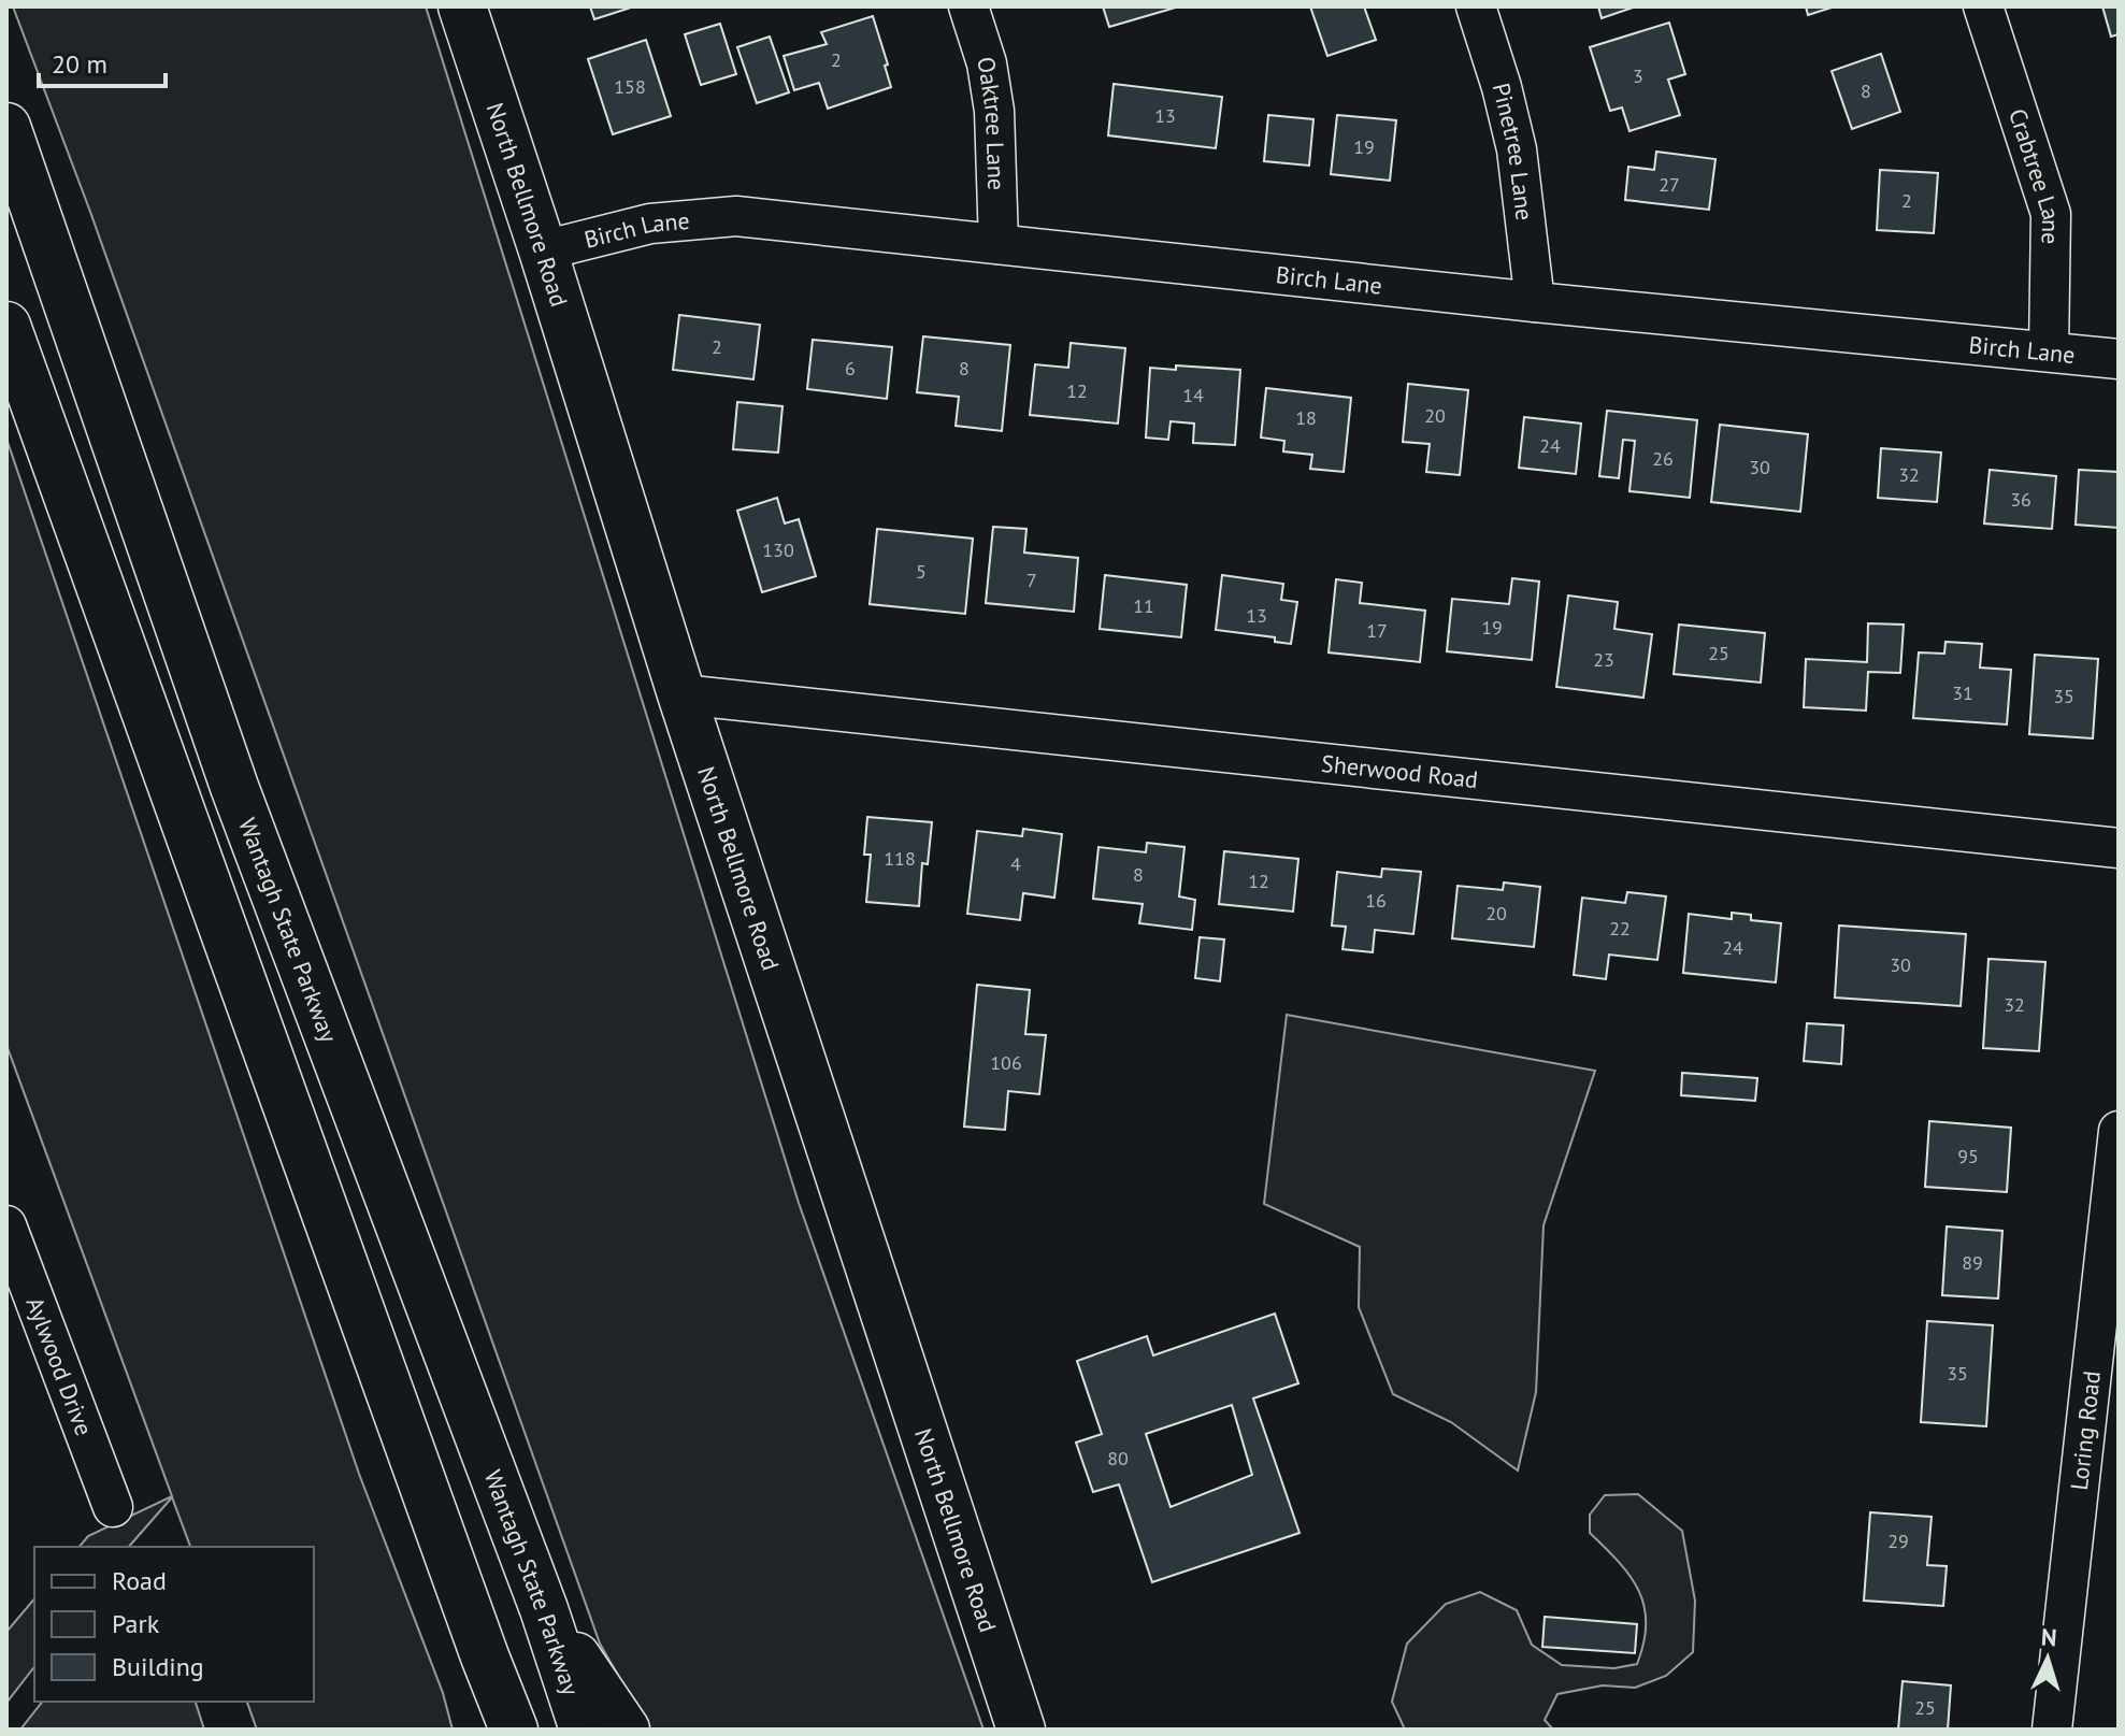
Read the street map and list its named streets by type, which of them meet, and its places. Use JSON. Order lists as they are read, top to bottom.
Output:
{
  "streets": {
    "main road": ["North Bellmore Road", "Wantagh State Parkway"],
    "street": [
      "Oaktree Lane",
      "Pinetree Lane",
      "Crabtree Lane",
      "Birch Lane",
      "Sherwood Road",
      "Aylwood Drive",
      "Loring Road"
    ]
  },
  "crossings": [
    ["Oaktree Lane", "Birch Lane"],
    ["Pinetree Lane", "Birch Lane"],
    ["Crabtree Lane", "Birch Lane"],
    ["North Bellmore Road", "Birch Lane"],
    ["North Bellmore Road", "Sherwood Road"]
  ],
  "house_numbers": [
    "2",
    "3",
    "158",
    "8",
    "13",
    "19",
    "27",
    "2",
    "2",
    "6",
    "8",
    "12",
    "14",
    "20",
    "18",
    "24",
    "26",
    "30",
    "32",
    "36",
    "130",
    "5",
    "7",
    "11",
    "13",
    "19",
    "17",
    "25",
    "23",
    "31",
    "35",
    "118",
    "4",
    "8",
    "12",
    "16",
    "20",
    "22",
    "24",
    "30",
    "32",
    "106",
    "95",
    "89",
    "35",
    "80",
    "29",
    "25"
  ],
  "legend": ["Road", "Park", "Building"],
  "scale_bar": "20 m",
  "north": "top"
}
